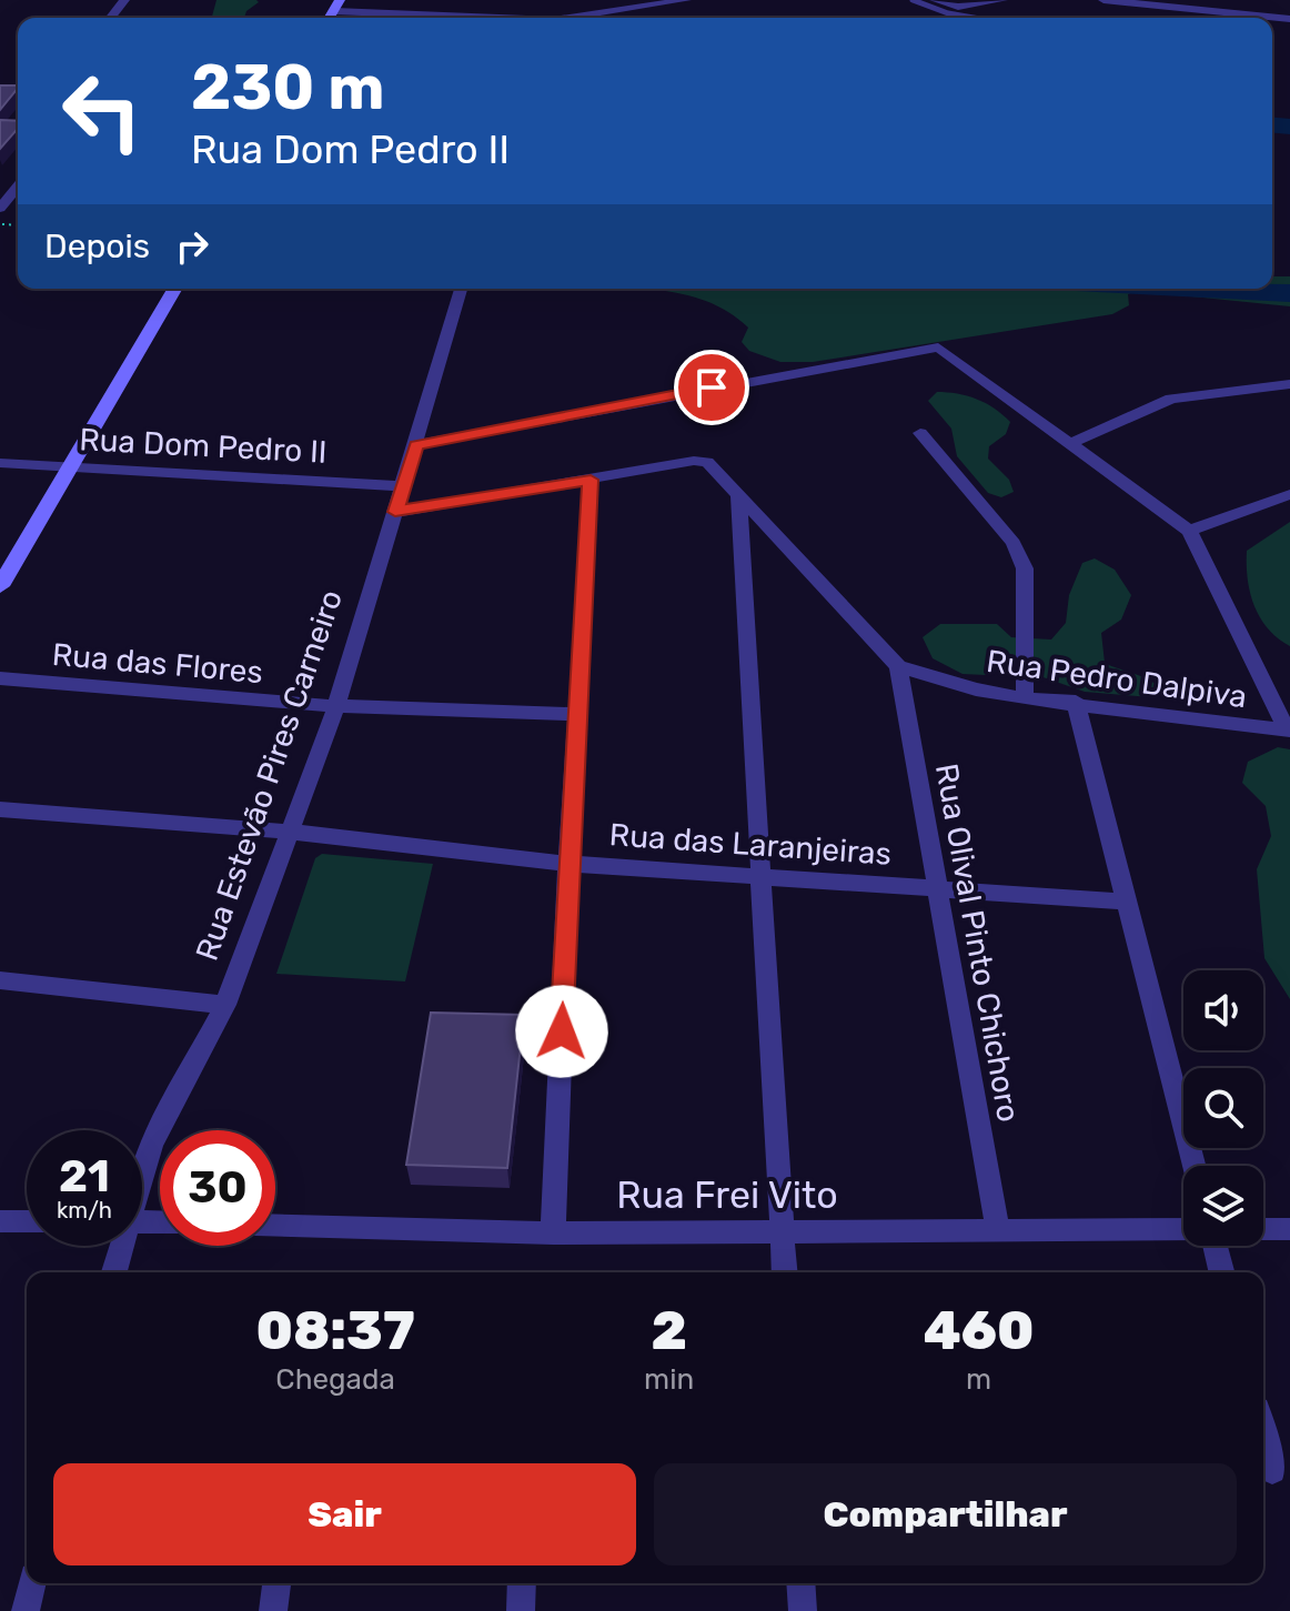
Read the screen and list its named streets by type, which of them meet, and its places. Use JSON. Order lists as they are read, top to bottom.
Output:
{
  "streets": {
    "street": [
      "Rua Dom Pedro II",
      "Rua das Flores",
      "Rua Pedro Dalpiva",
      "Rua Estevão Pires Carneiro",
      "Rua das Laranjeiras",
      "Rua Olival Pinto Chichoro",
      "Rua Frei Vito"
    ]
  },
  "crossings": [
    ["Rua Dom Pedro II", "Rua Estevão Pires Carneiro"],
    ["Rua das Flores", "Rua Estevão Pires Carneiro"],
    ["Rua Pedro Dalpiva", "Rua Olival Pinto Chichoro"],
    ["Rua Estevão Pires Carneiro", "Rua das Laranjeiras"],
    ["Rua das Laranjeiras", "Rua Olival Pinto Chichoro"],
    ["Rua Olival Pinto Chichoro", "Rua Frei Vito"]
  ],
  "page": {
    "turn": ["230 m", "Rua Dom Pedro II"],
    "then": "Depois",
    "speed": "21 km/h",
    "limit": "30",
    "eta": [
      "08:37",
      "Chegada",
      "2",
      "min",
      "460",
      "m"
    ],
    "buttons": ["Sair", "Compartilhar"]
  }
}
